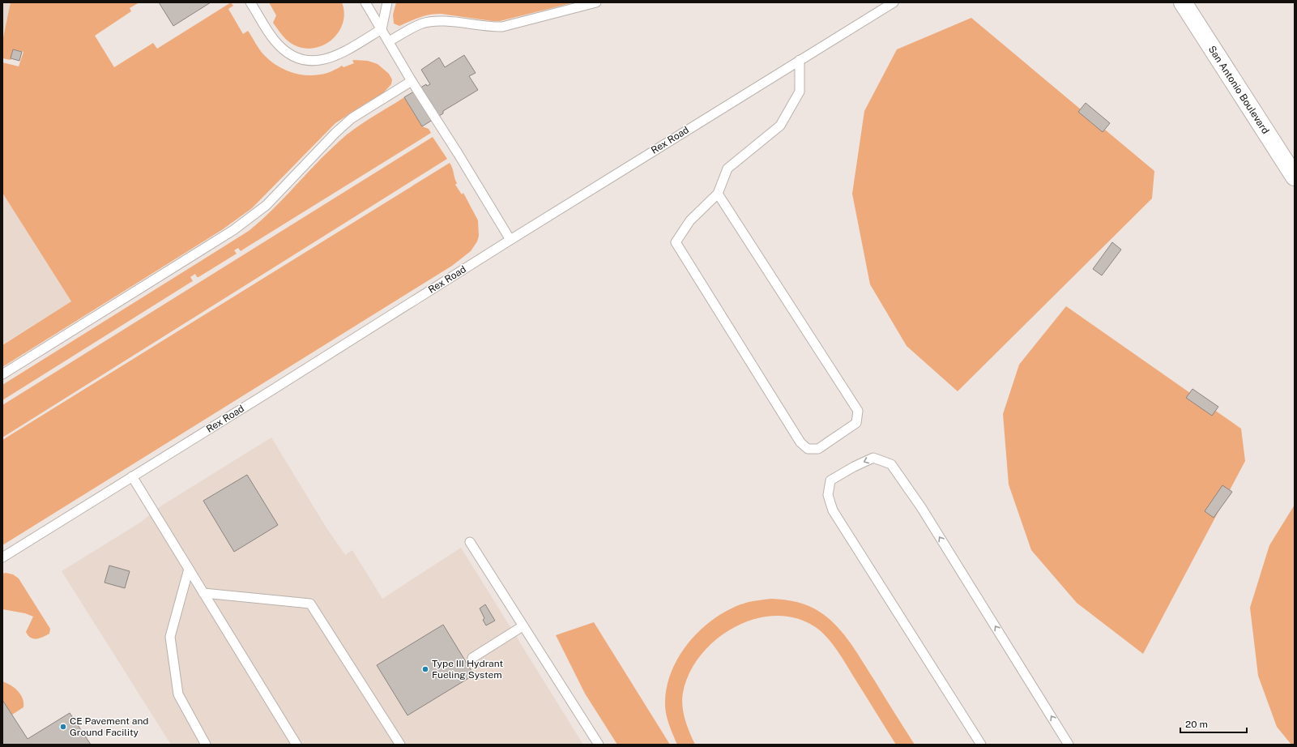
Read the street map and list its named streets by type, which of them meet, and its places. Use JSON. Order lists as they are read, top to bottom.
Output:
{
  "streets": {
    "street": ["San Antonio Boulevard"],
    "lane": ["Rex Road"]
  },
  "places": ["Type III Hydrant Fueling System", "CE Pavement and Ground Facility"],
  "scale_bar": "20 m"
}
